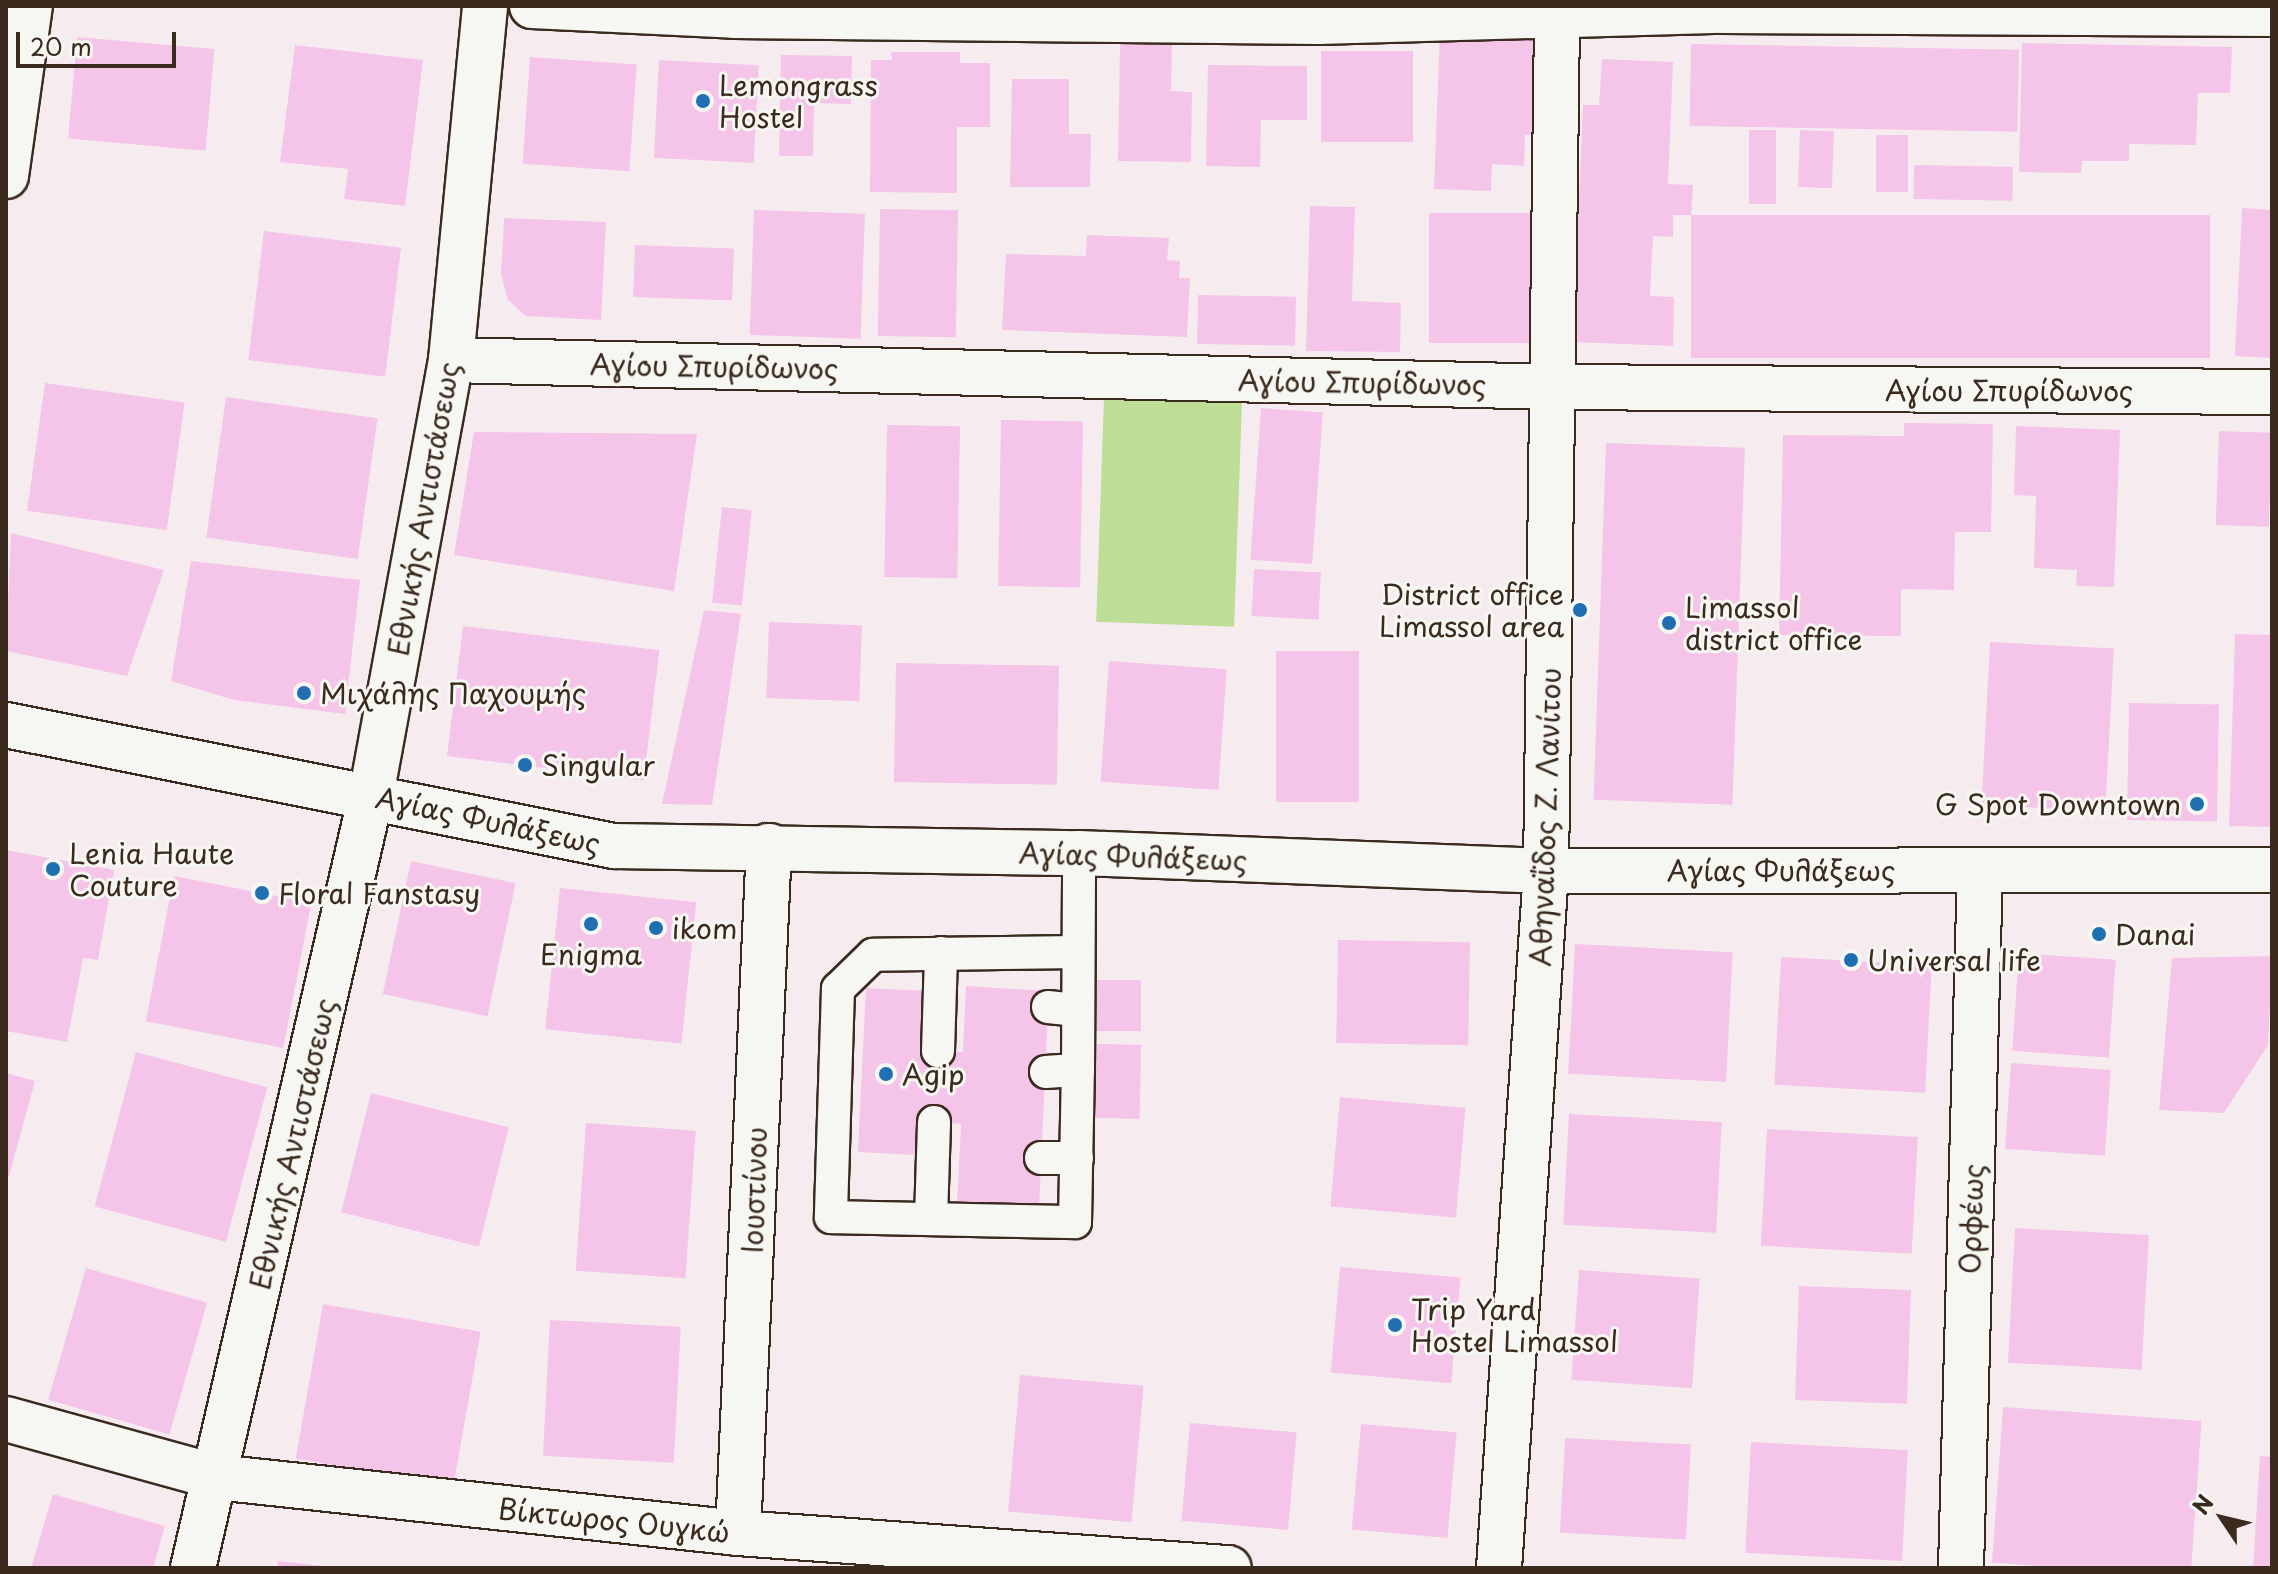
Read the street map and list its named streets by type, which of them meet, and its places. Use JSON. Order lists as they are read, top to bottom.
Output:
{
  "streets": {
    "street": [
      "Αγίου Σπυρίδωνος",
      "Εθνικής Αντιστάσεως",
      "Αθηναΐδος Ζ. Λανίτου",
      "Αγίας Φυλάξεως",
      "Ιουστίνου",
      "Ορφέως",
      "Βίκτωρος Ουγκώ"
    ]
  },
  "crossings": [
    ["Αγίου Σπυρίδωνος", "Εθνικής Αντιστάσεως"],
    ["Αγίου Σπυρίδωνος", "Αθηναΐδος Ζ. Λανίτου"],
    ["Εθνικής Αντιστάσεως", "Αγίας Φυλάξεως"],
    ["Εθνικής Αντιστάσεως", "Βίκτωρος Ουγκώ"],
    ["Αθηναΐδος Ζ. Λανίτου", "Αγίας Φυλάξεως"],
    ["Αγίας Φυλάξεως", "Ιουστίνου"],
    ["Αγίας Φυλάξεως", "Ορφέως"],
    ["Ιουστίνου", "Βίκτωρος Ουγκώ"]
  ],
  "places": [
    "Lemongrass Hostel",
    "District office Limassol area",
    "Limassol district office",
    "Μιχάλης Παχουμής",
    "Singular",
    "G Spot Downtown",
    "Lenia Haute Couture",
    "Floral Fanstasy",
    "Enigma",
    "ikom",
    "Danai",
    "Universal life",
    "Agip",
    "Trip Yard Hostel Limassol"
  ],
  "scale_bar": "20 m",
  "north": "top left"
}
